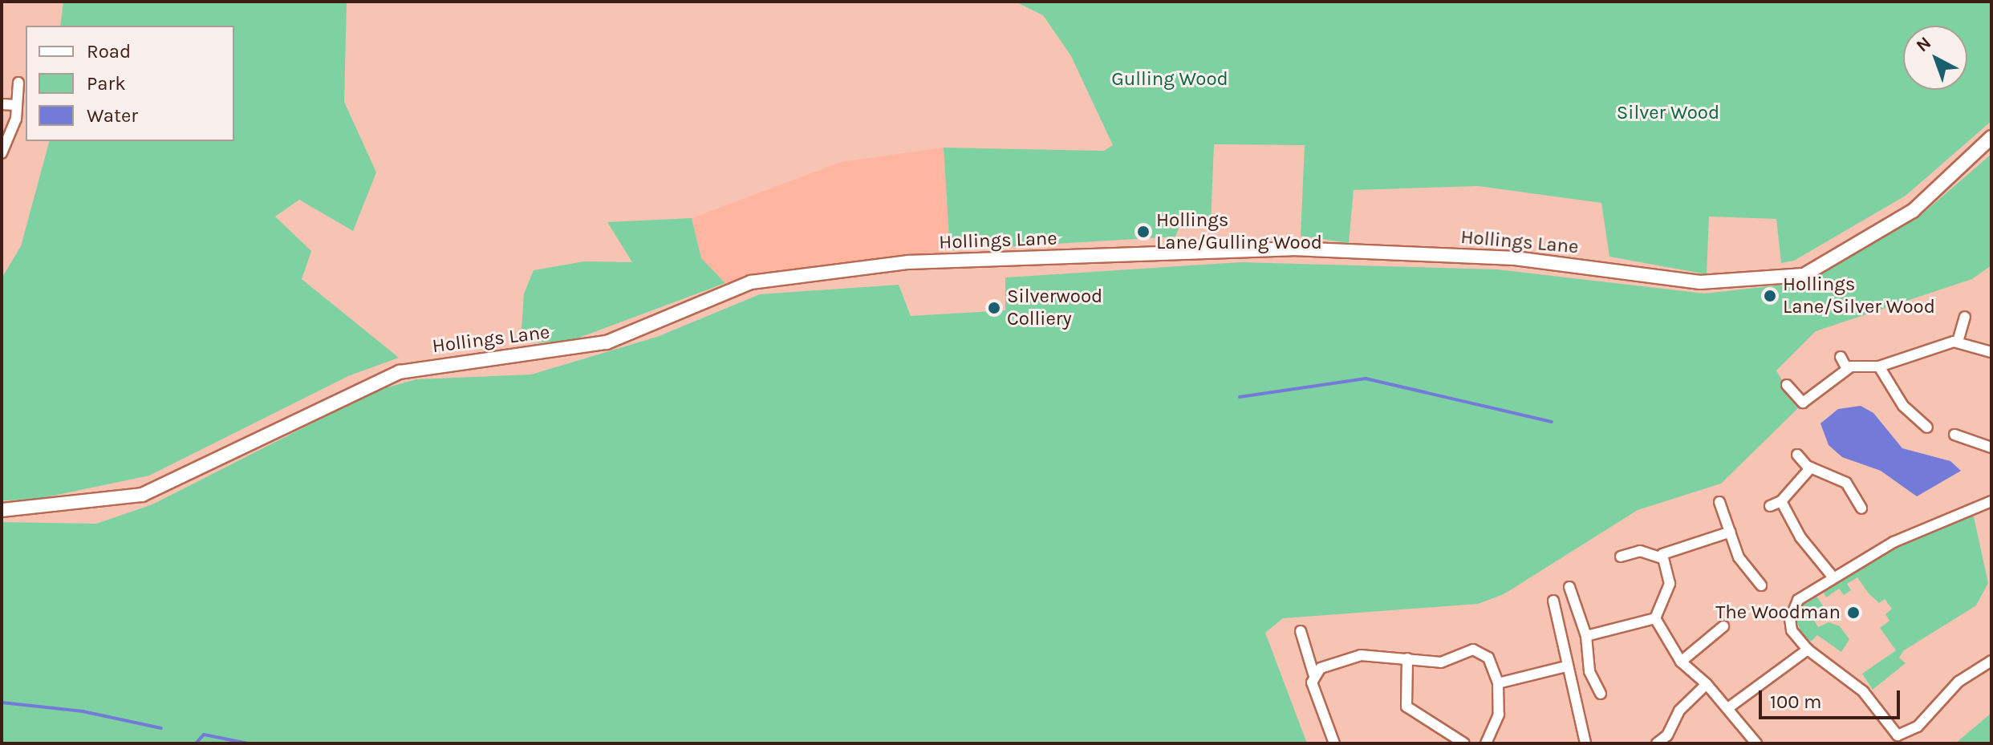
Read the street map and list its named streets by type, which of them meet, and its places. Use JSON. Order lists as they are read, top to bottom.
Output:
{
  "streets": {
    "street": ["Hollings Lane"]
  },
  "parks": ["Gulling Wood", "Silver Wood"],
  "places": [
    "Hollings Lane/Gulling Wood",
    "Hollings Lane/Silver Wood",
    "Silverwood Colliery",
    "The Woodman"
  ],
  "legend": ["Road", "Park", "Water"],
  "scale_bar": "100 m",
  "north": "top left"
}
